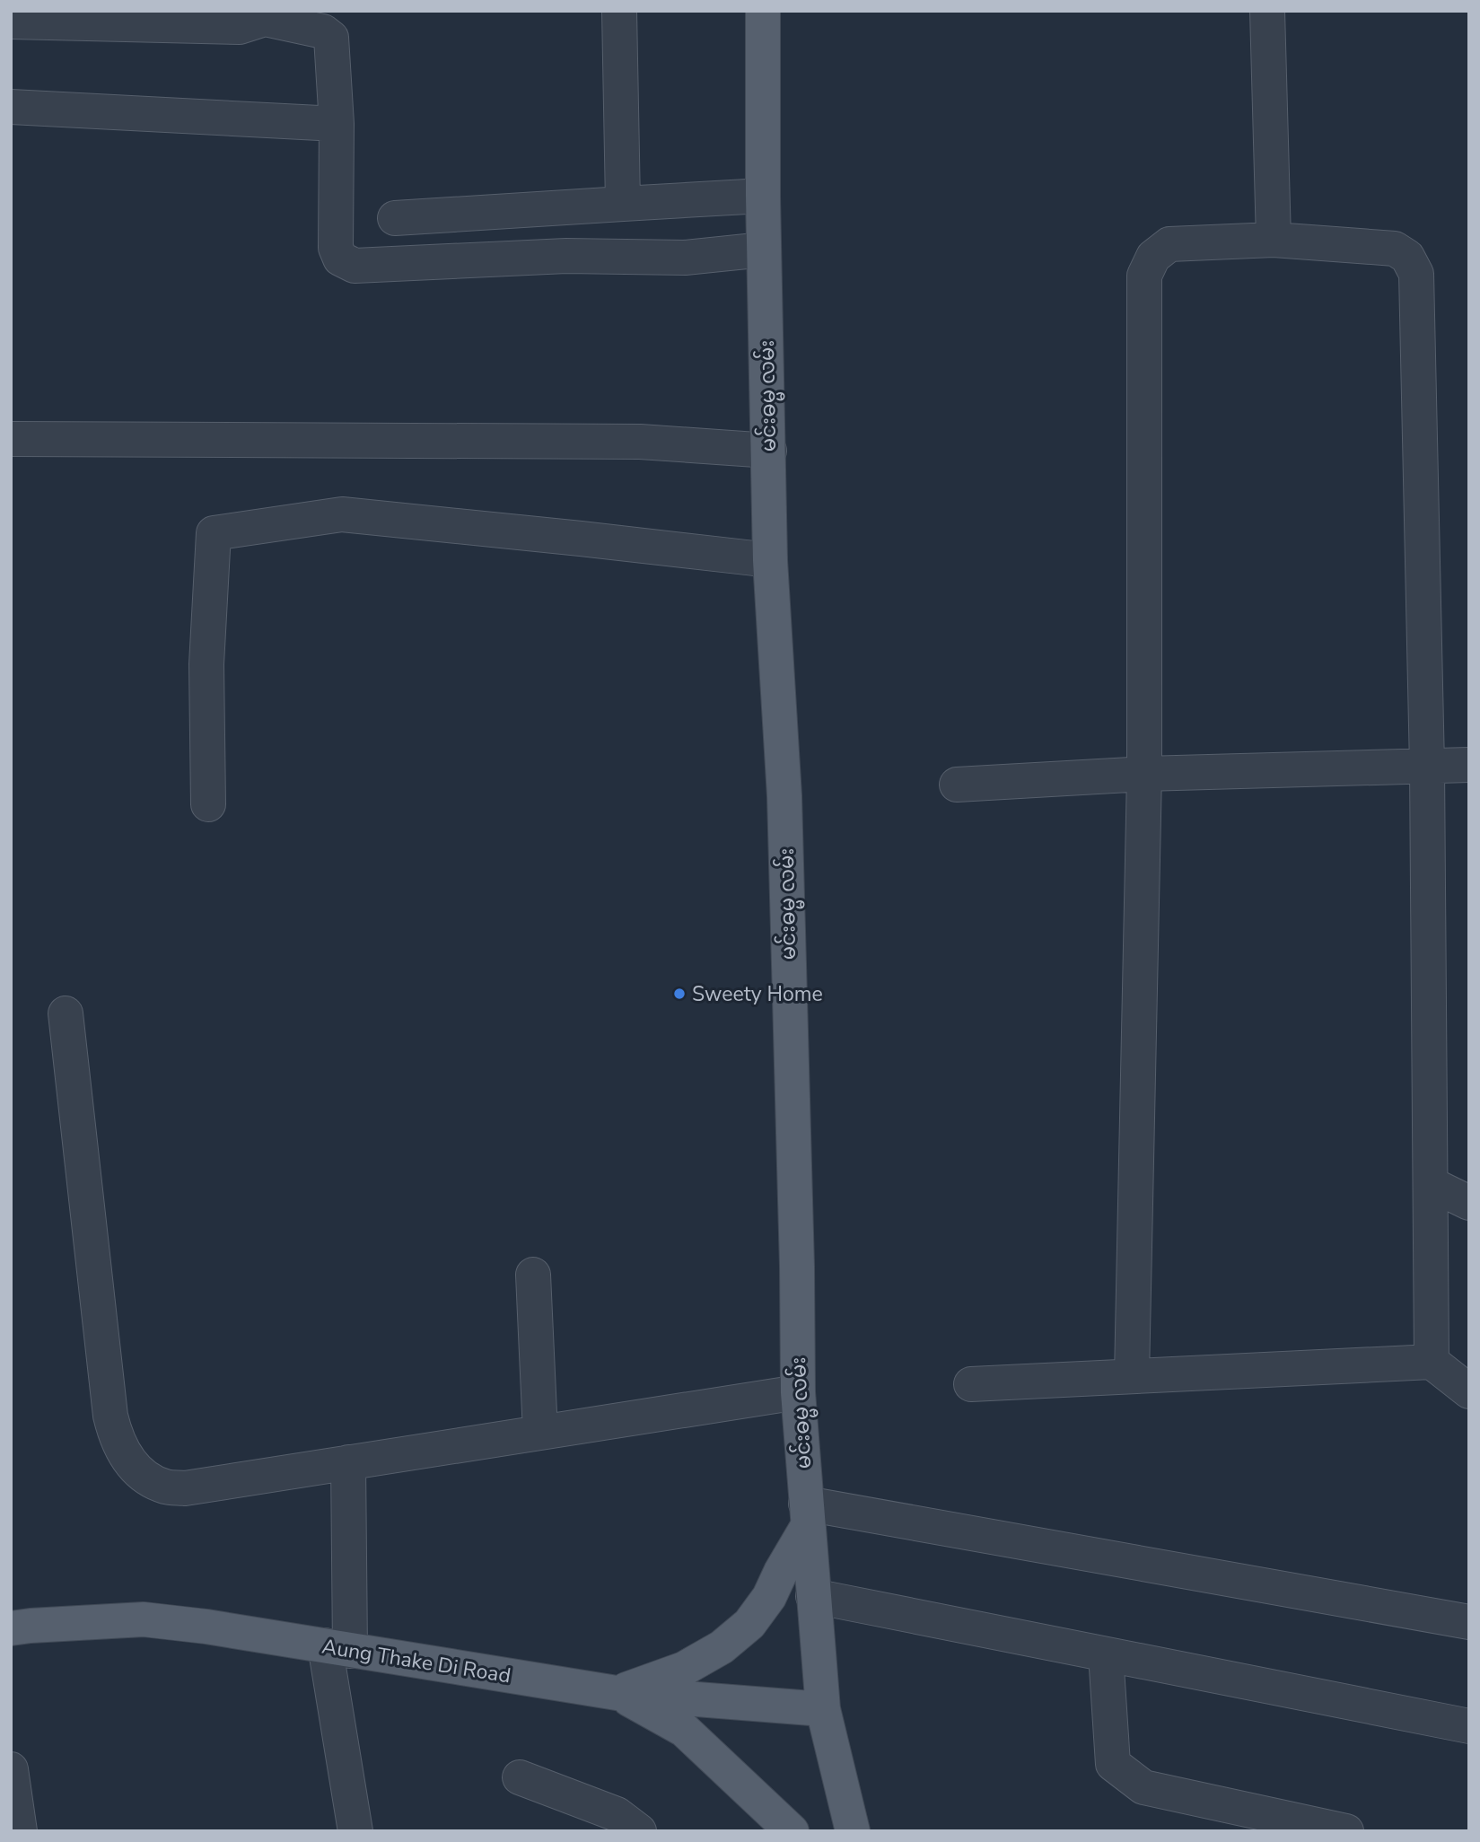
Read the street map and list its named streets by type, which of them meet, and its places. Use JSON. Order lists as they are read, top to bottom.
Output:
{
  "streets": {
    "main road": ["မင်းဓမ္မ လမ်း", "Aung Thake Di Road"]
  },
  "crossings": [
    ["မင်းဓမ္မ လမ်း", "Aung Thake Di Road"]
  ],
  "places": ["Sweety Home"]
}
